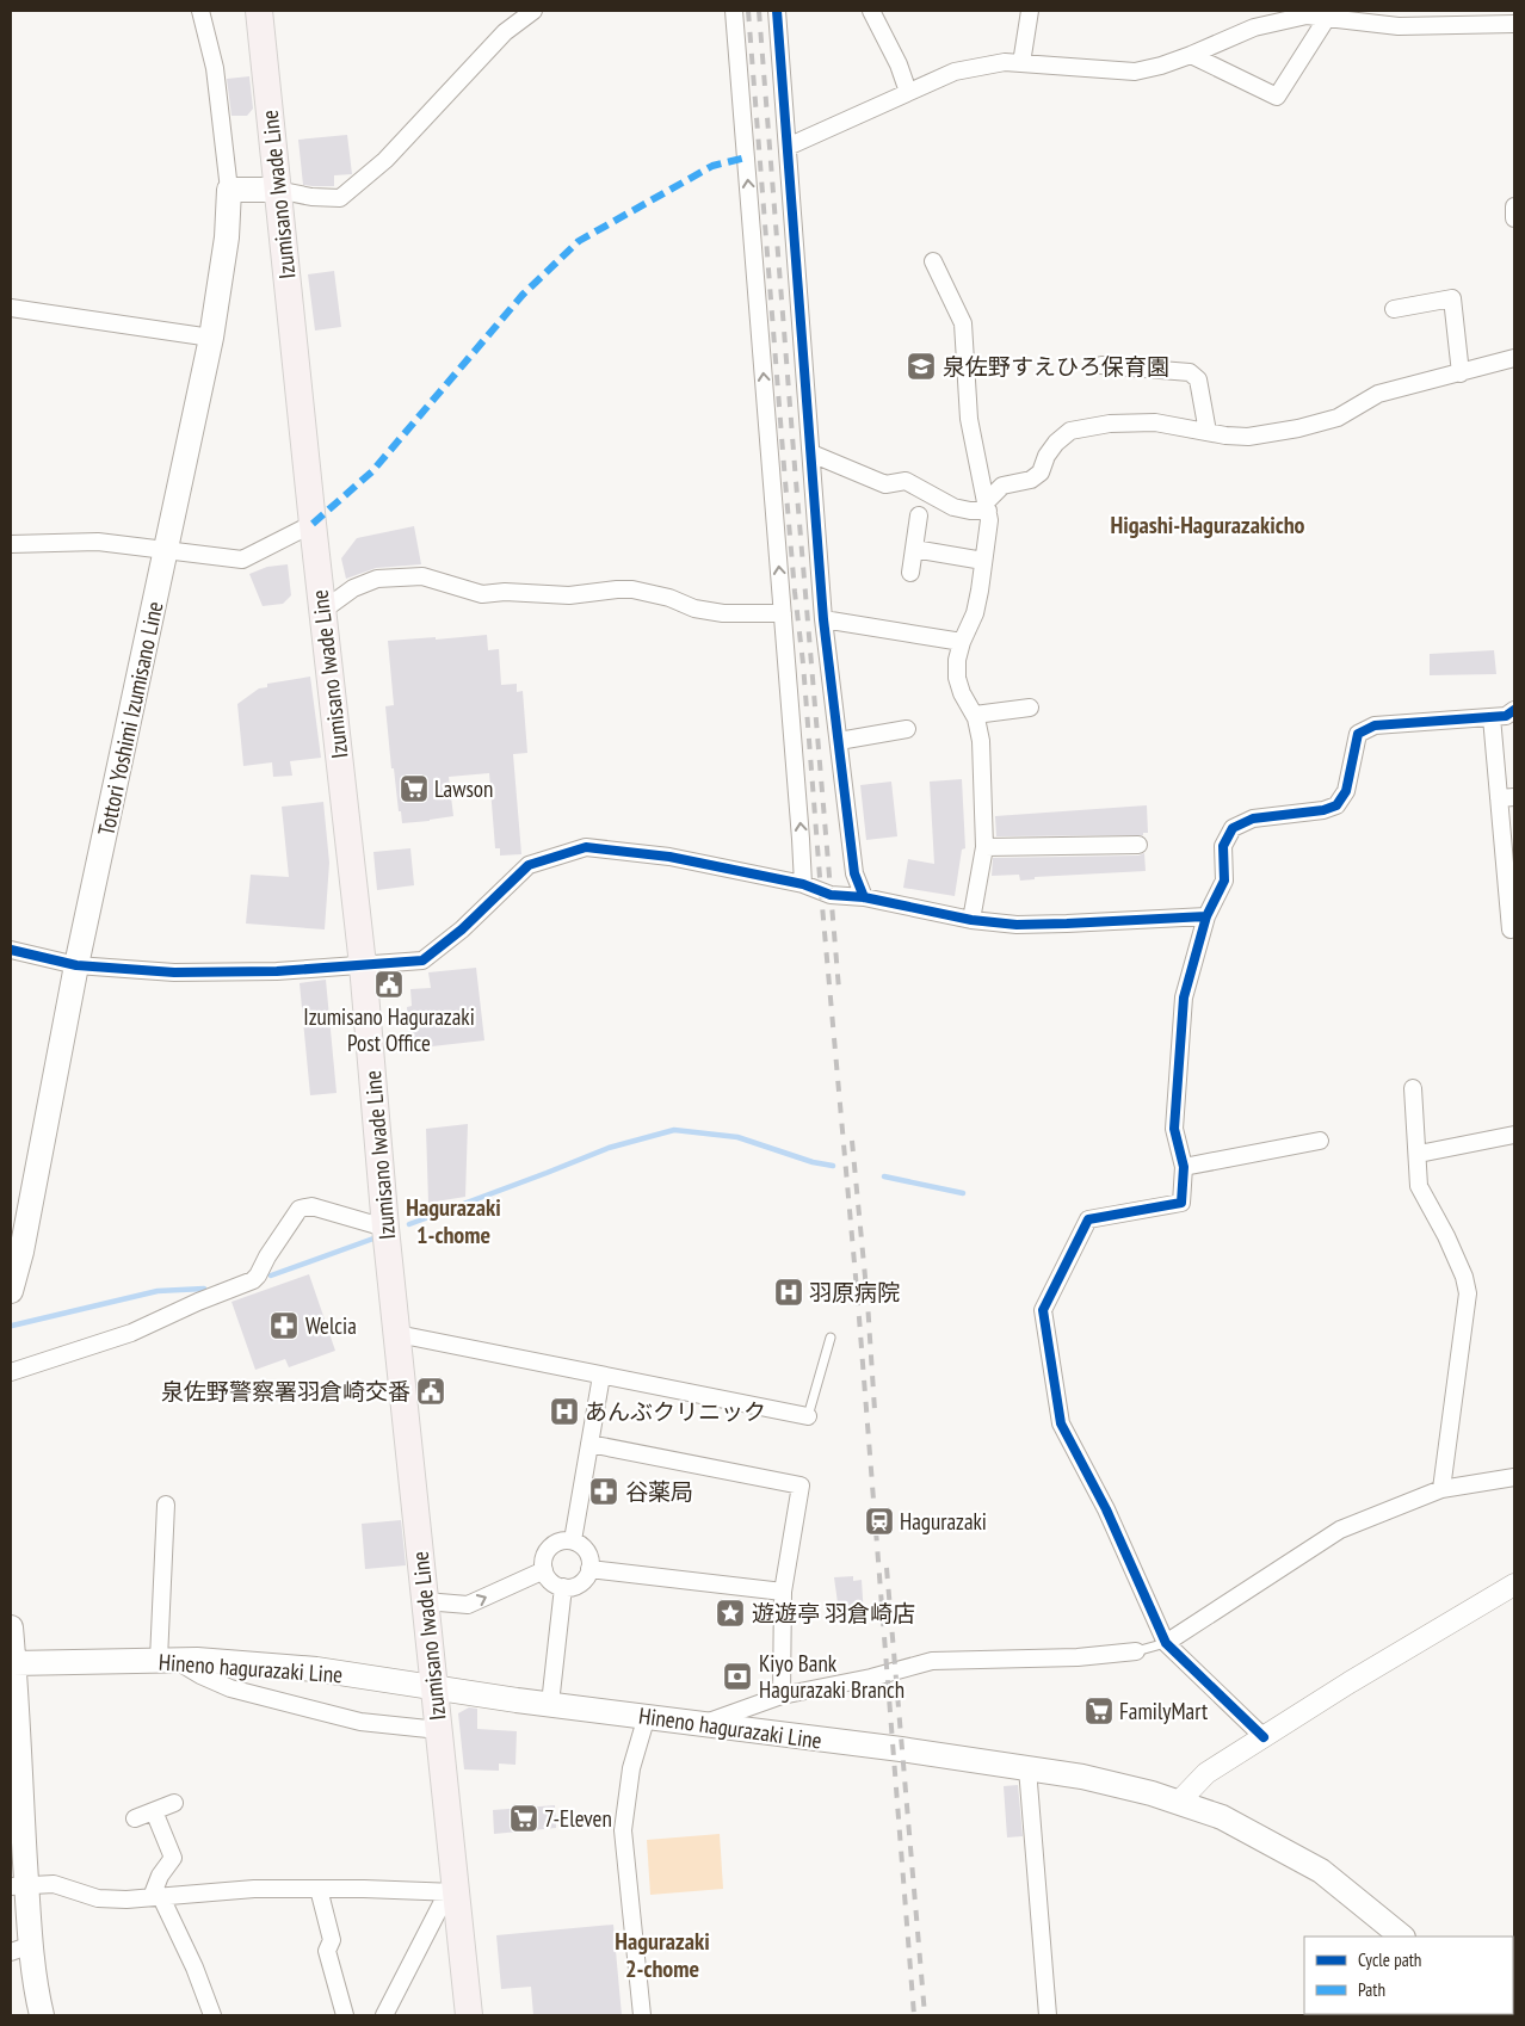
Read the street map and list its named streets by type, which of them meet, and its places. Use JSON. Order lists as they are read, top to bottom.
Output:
{
  "streets": {
    "main road": ["Izumisano Iwade Line", "Tottori Yoshimi Izumisano Line", "Hineno hagurazaki Line"]
  },
  "crossings": [
    ["Izumisano Iwade Line", "Hineno hagurazaki Line"]
  ],
  "districts": ["Higashi-Hagurazakicho", "Hagurazaki 1-chome", "Hagurazaki 2-chome"],
  "places": {
    "school or university": ["泉佐野すえひろ保育園"],
    "supermarket": ["Lawson", "FamilyMart", "7-Eleven"],
    "public building": ["Izumisano Hagurazaki Post Office", "泉佐野警察署羽倉崎交番"],
    "hospital": ["羽原病院", "あんぶクリニック"],
    "pharmacy": ["Welcia", "谷薬局"],
    "station": ["Hagurazaki"],
    "place": ["遊遊亭 羽倉崎店"],
    "bank": ["Kiyo Bank Hagurazaki Branch"]
  },
  "legend": ["Cycle path", "Path"]
}
